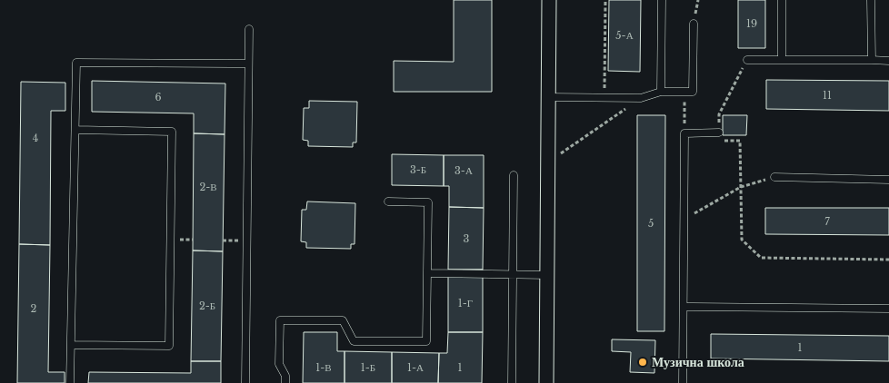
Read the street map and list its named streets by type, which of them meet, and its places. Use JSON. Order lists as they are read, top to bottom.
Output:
{
  "places": ["Музична школа"],
  "house_numbers": [
    "19",
    "5-А",
    "11",
    "6",
    "4",
    "3-Б",
    "3-А",
    "2-В",
    "7",
    "5",
    "3",
    "1-Г",
    "2-Б",
    "2",
    "1",
    "1-В",
    "1-Б",
    "1-А",
    "1"
  ]
}
